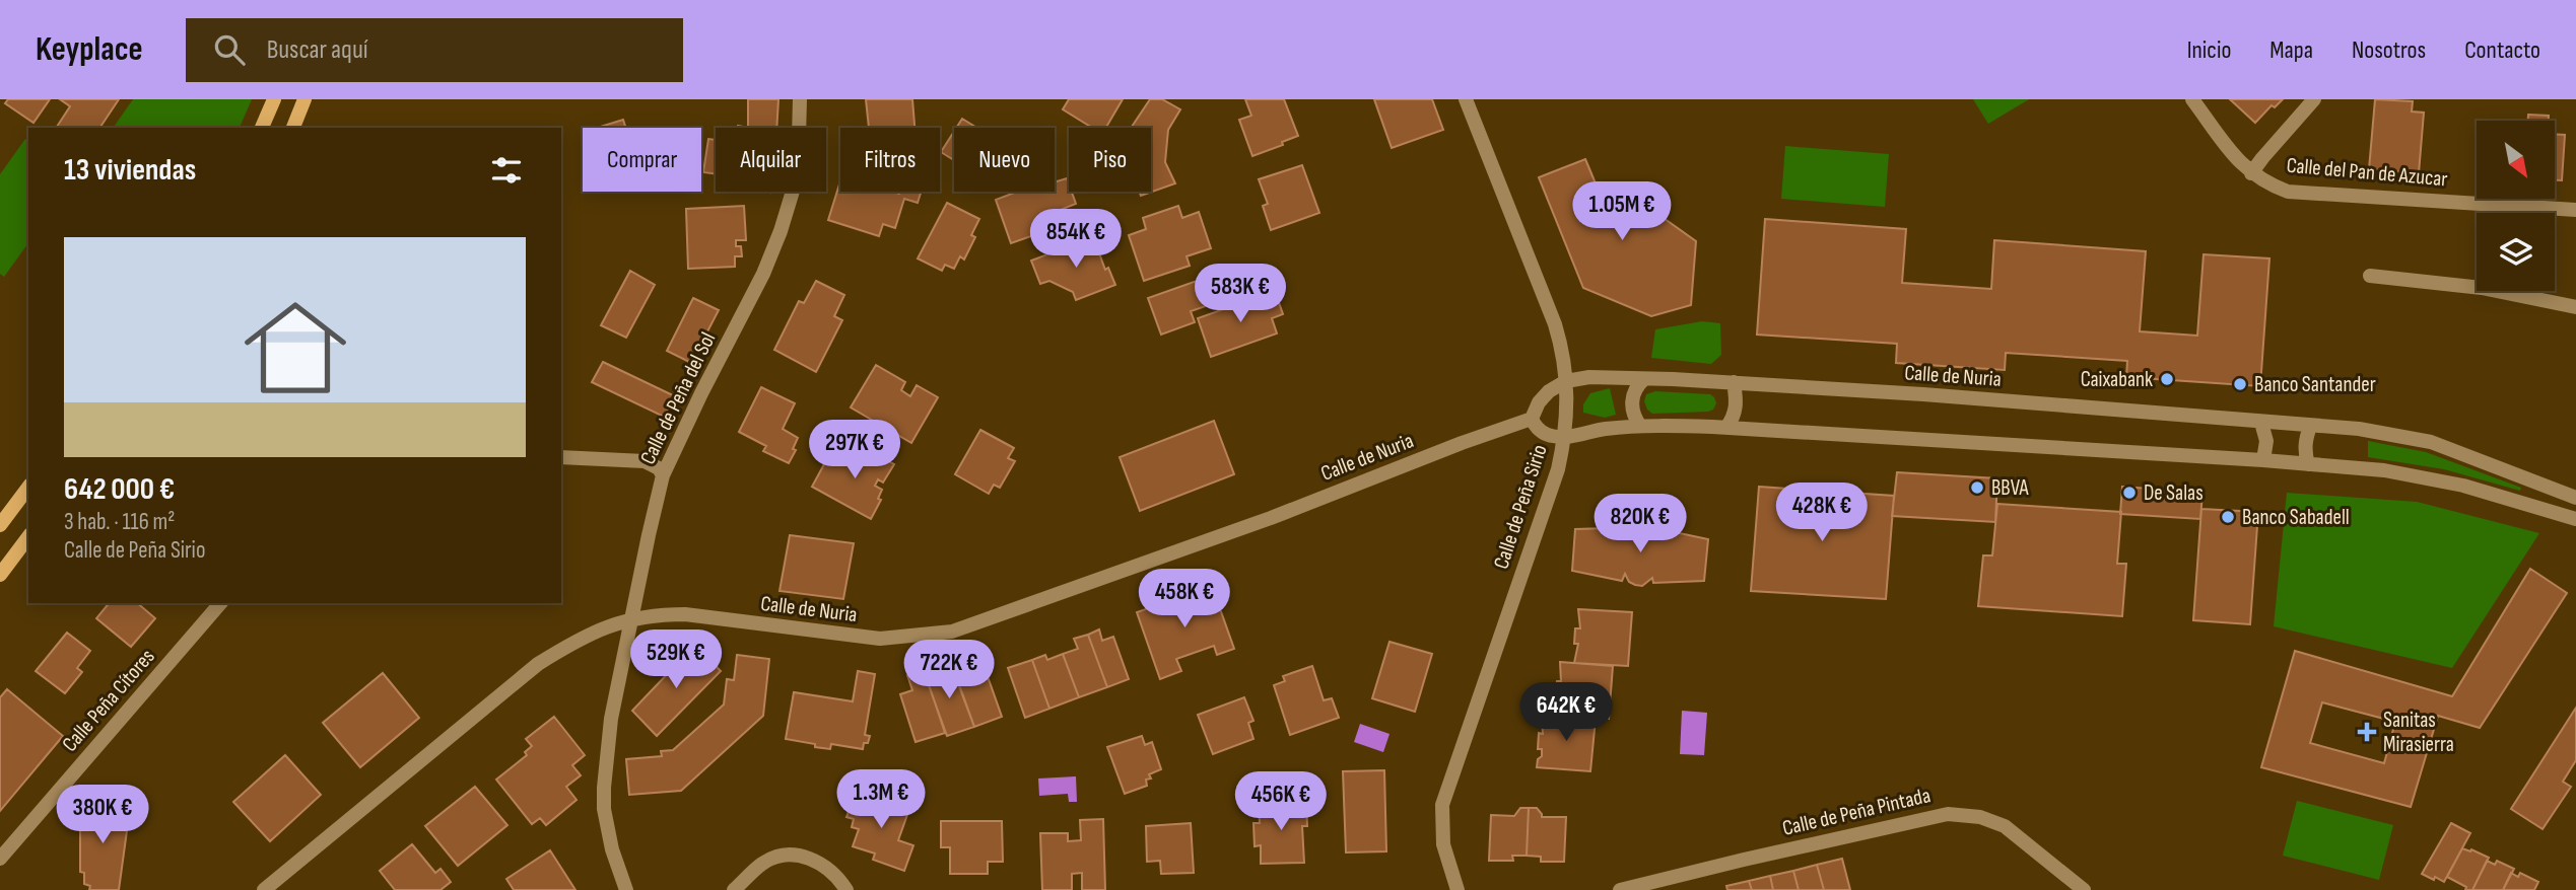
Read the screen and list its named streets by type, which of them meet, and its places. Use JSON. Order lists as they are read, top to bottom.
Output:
{
  "streets": {
    "street": [
      "Calle del Pan de Azucar",
      "Calle de Nuria",
      "Calle de Peña del Sol",
      "Calle de Peña Sirio",
      "Calle Peña Cítores",
      "Calle de Peña Pintada"
    ]
  },
  "crossings": [
    ["Calle de Nuria", "Calle de Peña del Sol"],
    ["Calle de Nuria", "Calle de Peña Sirio"]
  ],
  "places": {
    "other": [
      "Caixabank",
      "Banco Santander",
      "BBVA",
      "De Salas",
      "Banco Sabadell"
    ],
    "health": ["Sanitas Mirasierra"]
  },
  "north": "bottom right",
  "page": {
    "header": "Keyplace",
    "search": "Buscar aquí",
    "nav": [
      "Inicio",
      "Mapa",
      "Nosotros",
      "Contacto"
    ],
    "chip": [
      "Comprar",
      "Alquilar",
      "Filtros",
      "Nuevo",
      "Piso"
    ],
    "heading": "13 viviendas",
    "price": [
      "1.05M €",
      "854K €",
      "583K €",
      "297K €",
      "428K €",
      "820K €",
      "458K €",
      "529K €",
      "722K €",
      "642K €",
      "1.3M €",
      "456K €",
      "380K €"
    ],
    "list": [
      {
        "name": "642 000 €",
        "note": "3 hab. · 116 m² · Calle de Peña Sirio"
      }
    ]
  }
}
